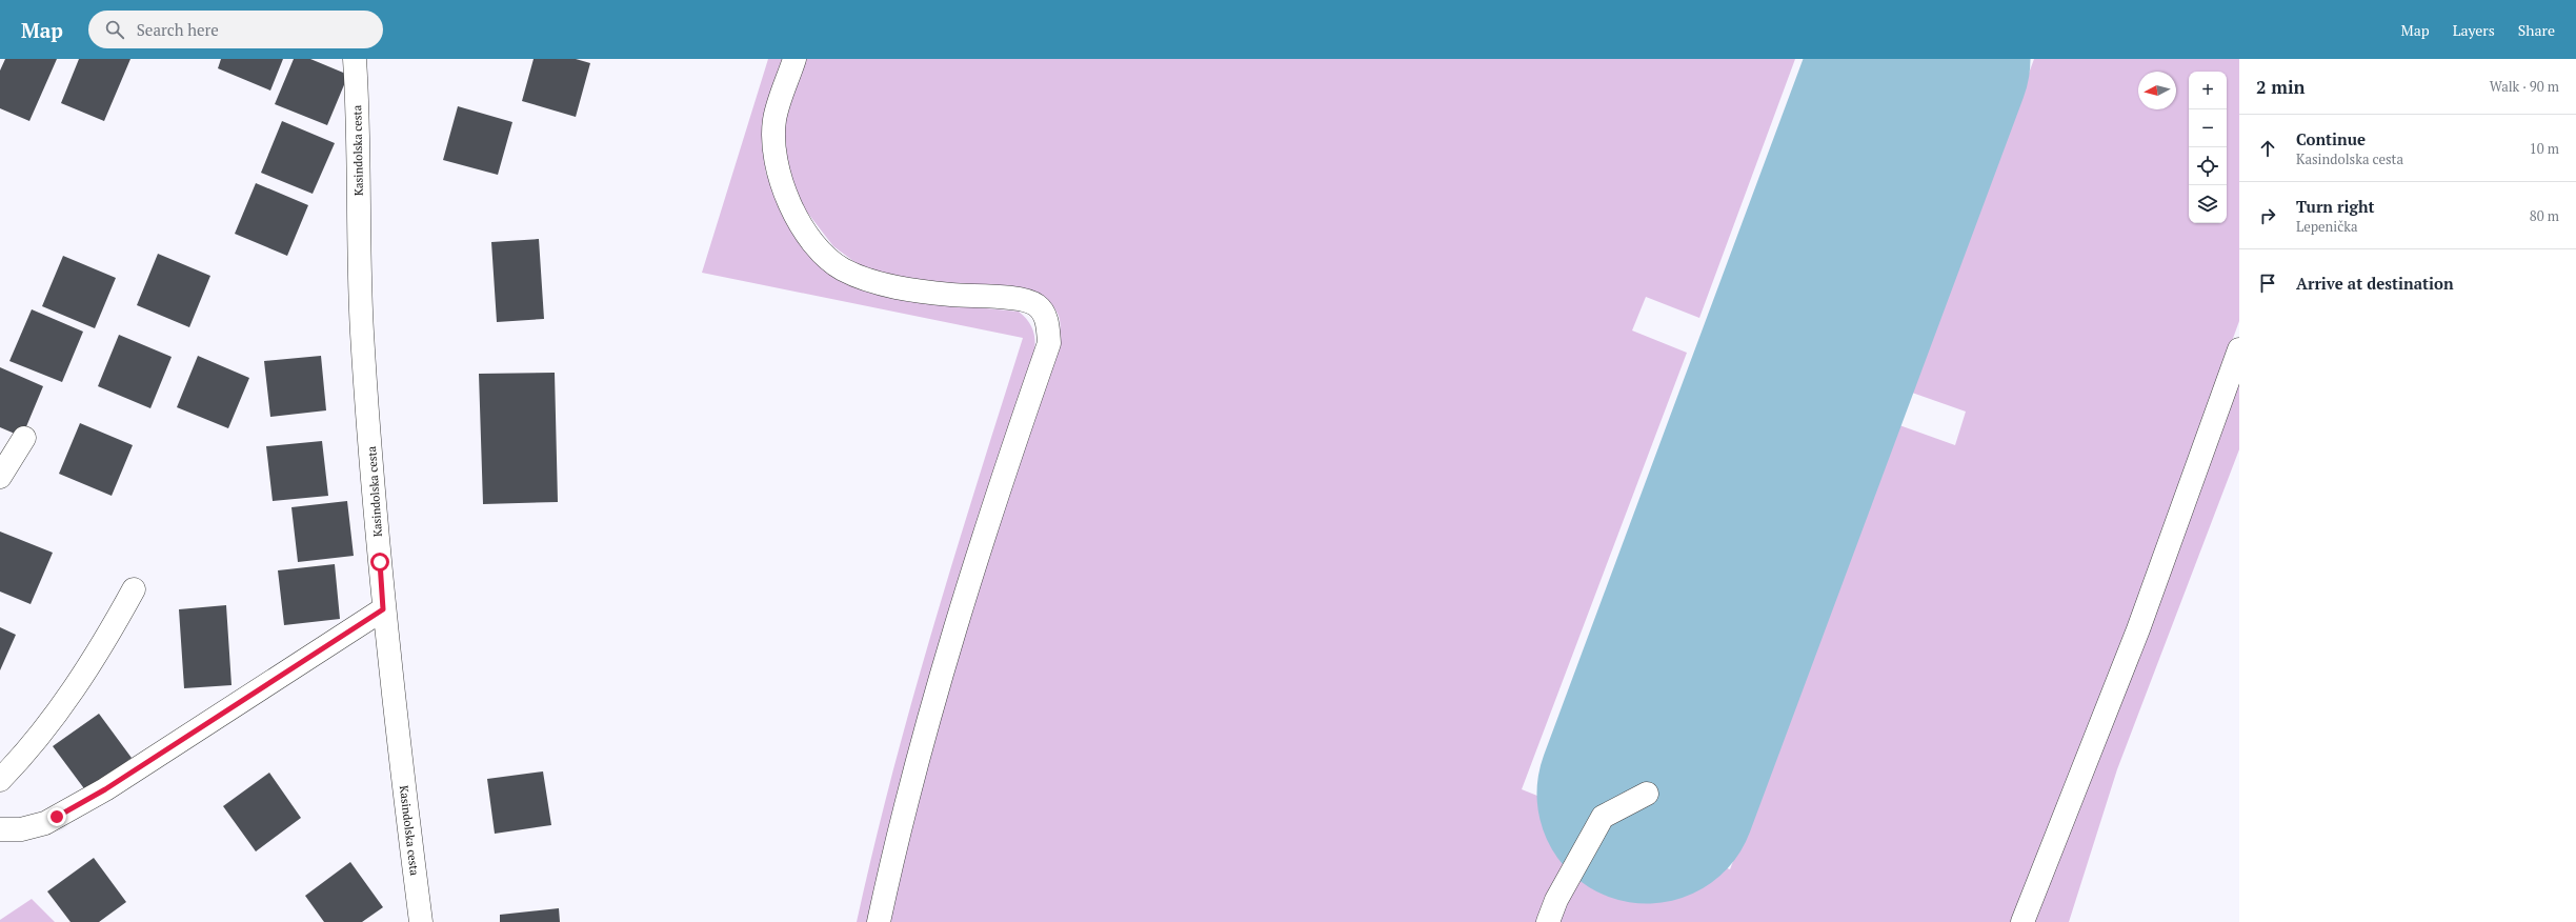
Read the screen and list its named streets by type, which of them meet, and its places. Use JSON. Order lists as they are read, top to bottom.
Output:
{
  "streets": {
    "street": ["Kasindolska cesta"]
  },
  "north": "left",
  "page": {
    "header": "Map",
    "search": "Search here",
    "nav": ["Map", "Layers", "Share"],
    "heading": ["2 min", "Walk · 90 m"],
    "map_buttons": ["+", "−"],
    "list": [
      ["Continue", "Kasindolska cesta", "10 m"],
      ["Turn right", "Lepenička", "80 m"],
      "Arrive at destination"
    ]
  }
}
